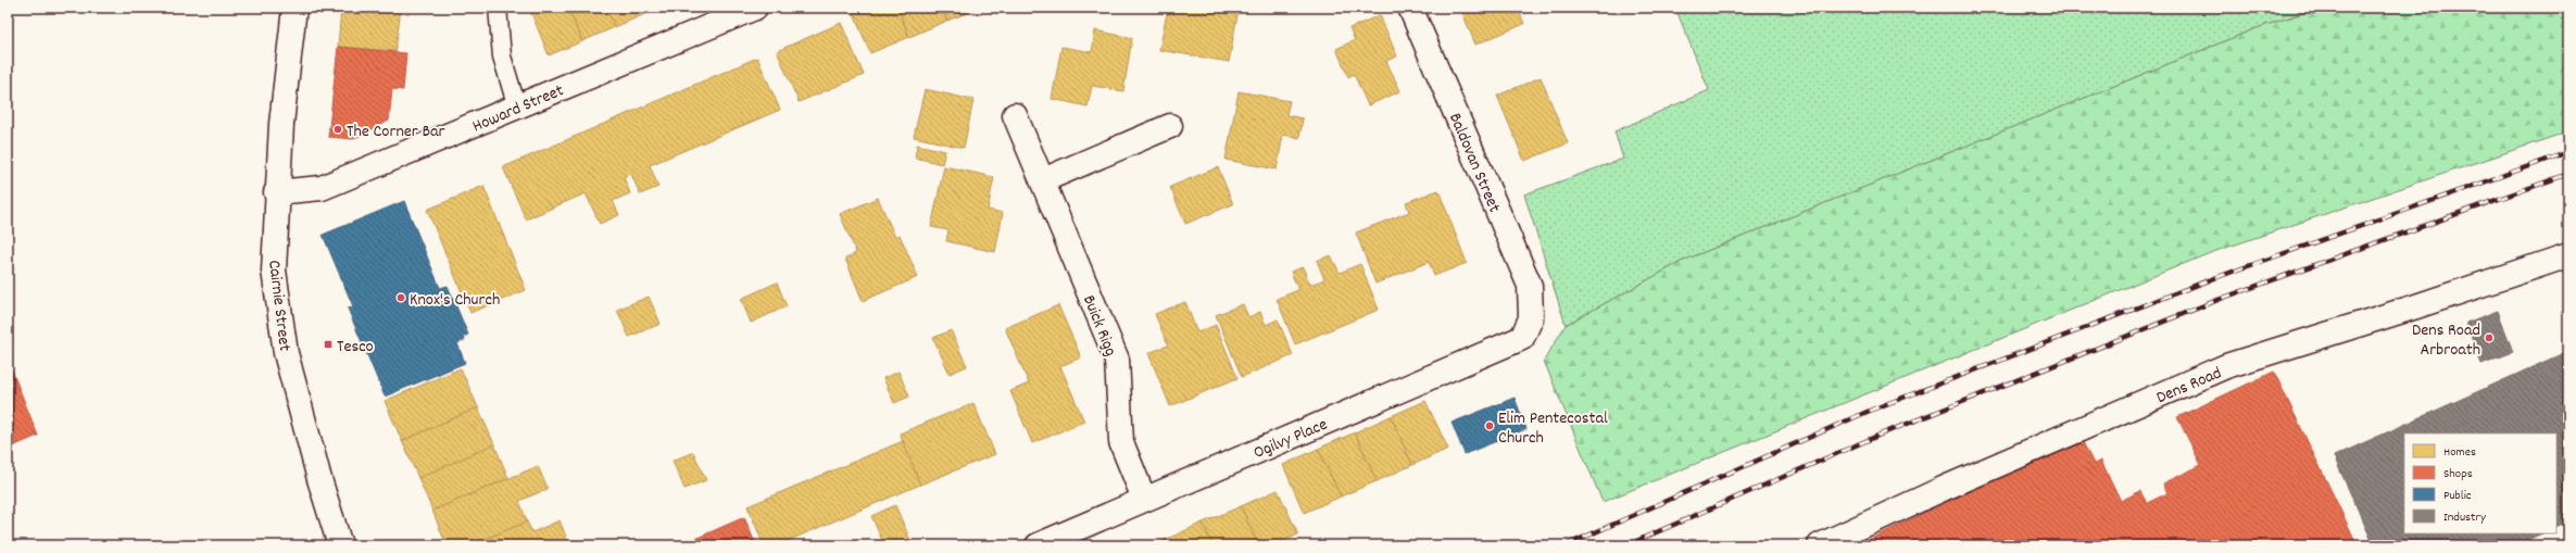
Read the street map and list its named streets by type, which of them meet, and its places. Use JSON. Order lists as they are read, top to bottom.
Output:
{
  "streets": {
    "street": [
      "Howard Street",
      "Baldovan Street",
      "Cairnie Street",
      "Buick Rigg",
      "Dens Road",
      "Ogilvy Place"
    ]
  },
  "crossings": [
    ["Howard Street", "Cairnie Street"],
    ["Baldovan Street", "Ogilvy Place"],
    ["Buick Rigg", "Ogilvy Place"]
  ],
  "places": {
    "other": [
      "The Corner Bar",
      "Knox's Church",
      "Dens Road Arbroath",
      "Elim Pentecostal Church"
    ],
    "transit": ["Tesco"]
  },
  "legend": [
    "Homes",
    "Shops",
    "Public",
    "Industry"
  ]
}
